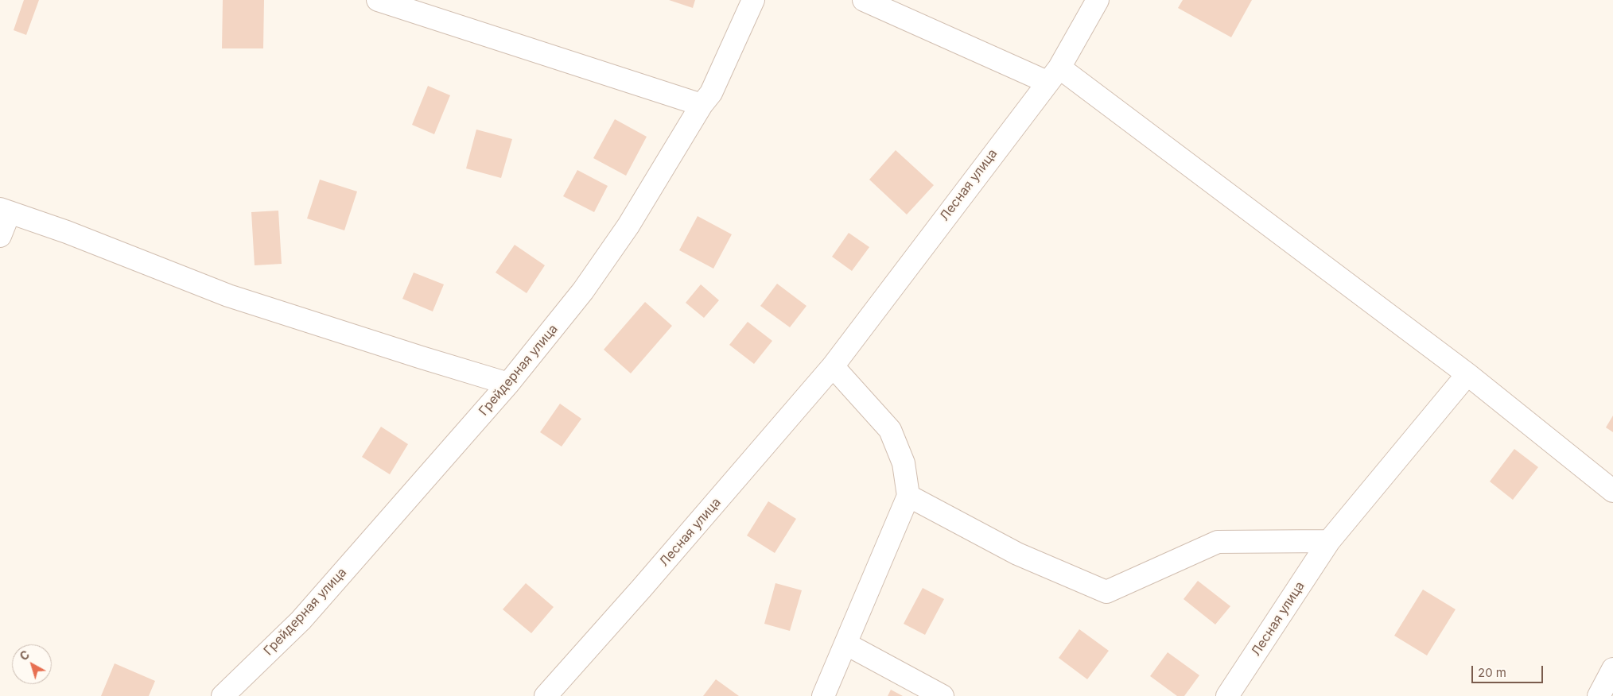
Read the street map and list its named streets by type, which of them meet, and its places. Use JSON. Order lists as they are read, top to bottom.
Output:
{
  "streets": {
    "street": ["Лесная улица", "Грейдерная улица"]
  },
  "scale_bar": "20 m",
  "north": "top left"
}
